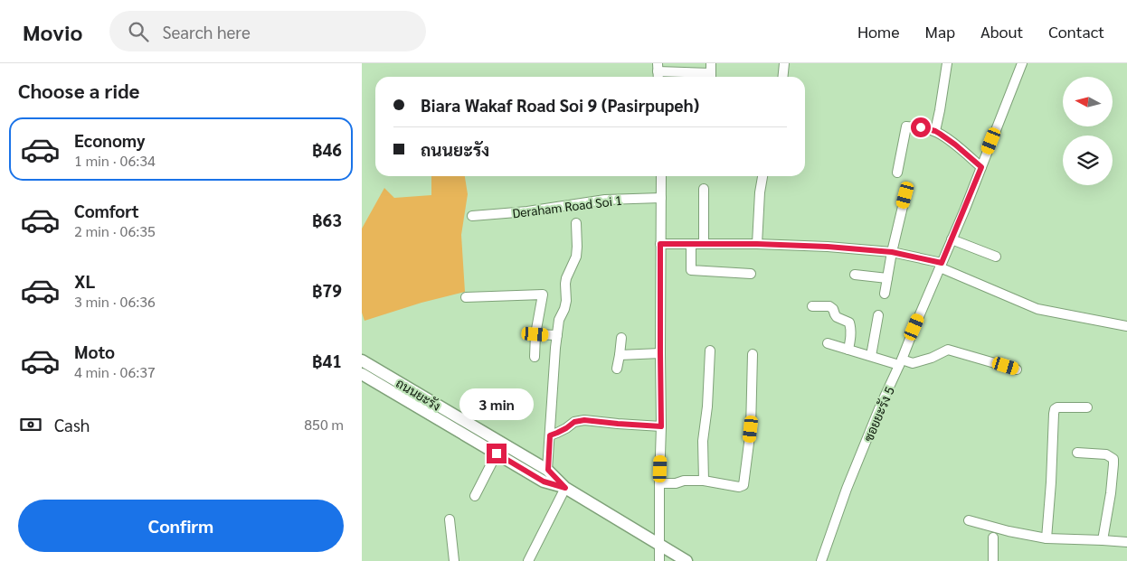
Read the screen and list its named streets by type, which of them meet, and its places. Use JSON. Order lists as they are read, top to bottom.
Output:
{
  "streets": {
    "main road": ["ถนนยะรัง"],
    "street": ["Deraham Road Soi 1", "ซอยยะรัง 5"]
  },
  "north": "left",
  "page": {
    "header": "Movio",
    "search": "Search here",
    "nav": [
      "Home",
      "Map",
      "About",
      "Contact"
    ],
    "heading": "Choose a ride",
    "banner": ["Biara Wakaf Road Soi 9 (Pasirpupeh)", "ถนนยะรัง"],
    "list": [
      {
        "name": "Economy",
        "note": "1 min · 06:34",
        "value": "฿46"
      },
      {
        "name": "Comfort",
        "note": "2 min · 06:35",
        "value": "฿63"
      },
      {
        "name": "XL",
        "note": "3 min · 06:36",
        "value": "฿79"
      },
      {
        "name": "Moto",
        "note": "4 min · 06:37",
        "value": "฿41"
      }
    ],
    "bubble": "3 min",
    "pay": ["Cash", "850 m"],
    "buttons": "Confirm"
  }
}
